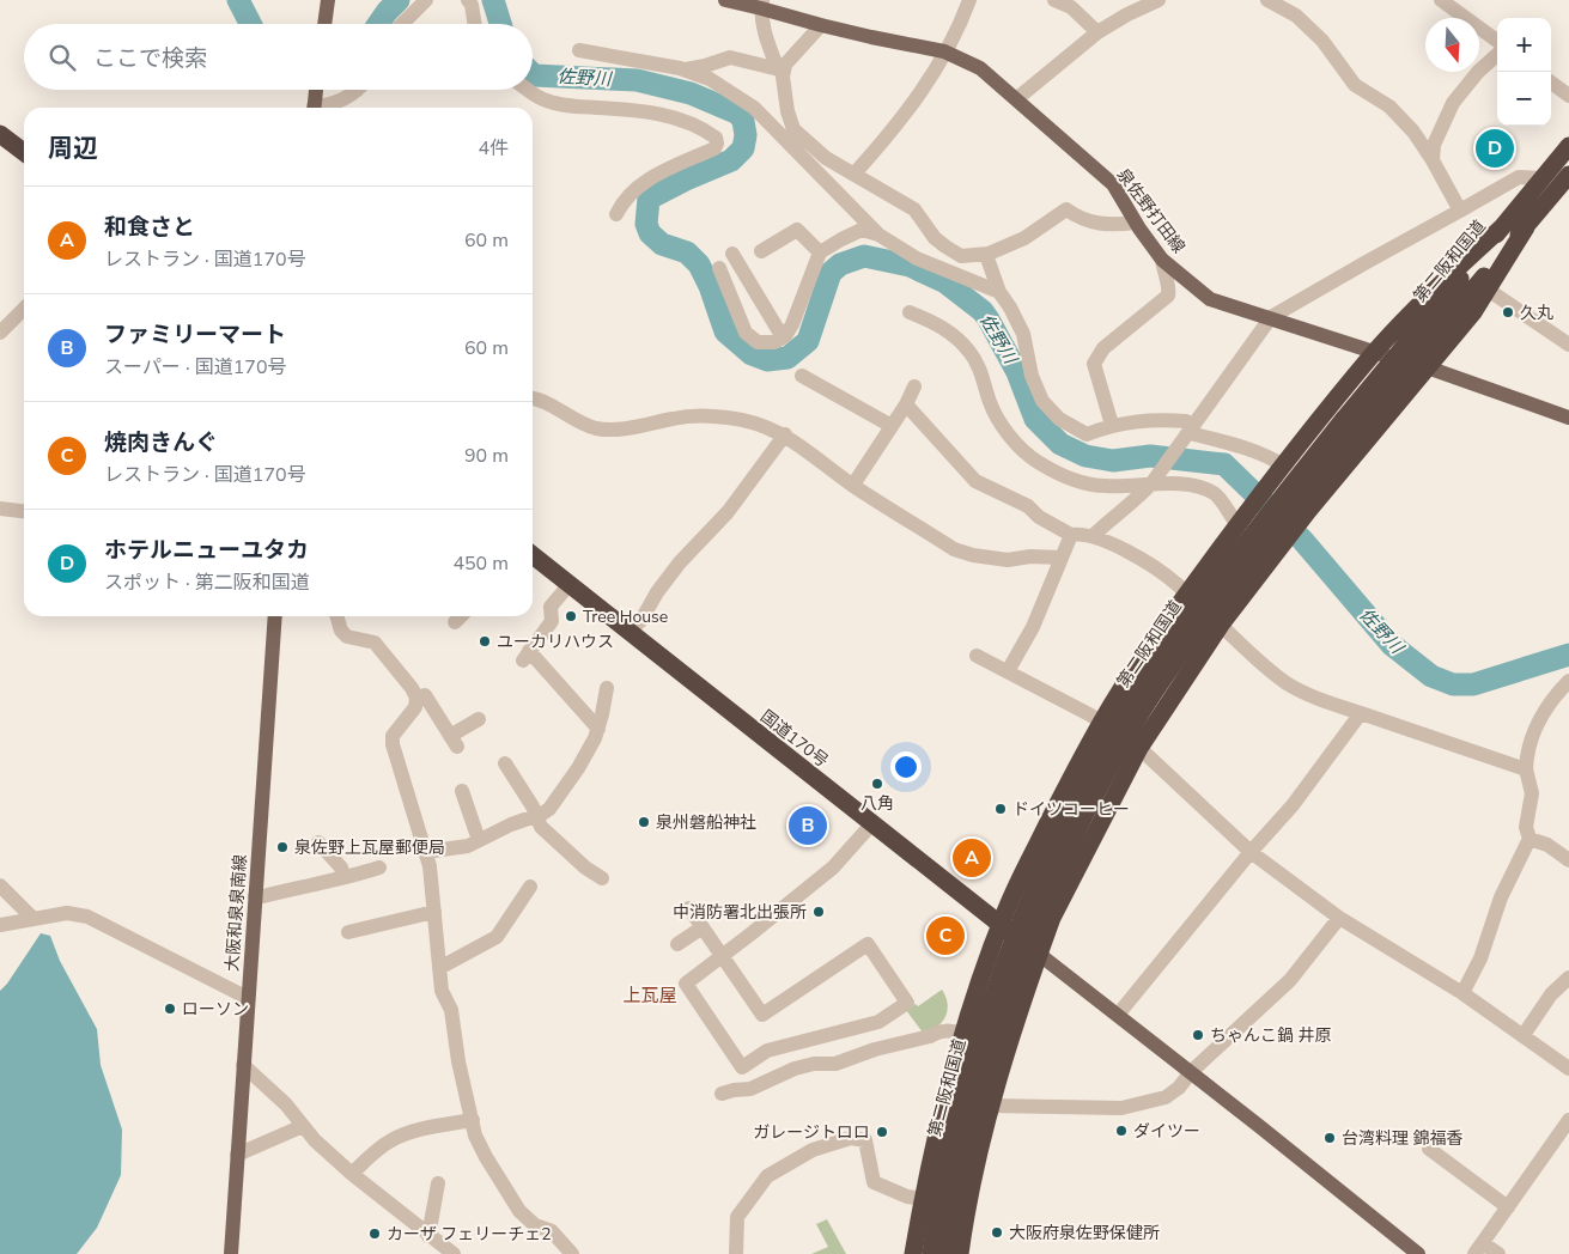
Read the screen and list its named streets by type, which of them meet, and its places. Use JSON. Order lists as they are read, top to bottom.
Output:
{
  "streets": {
    "highway": ["第二阪和国道", "国道170号"],
    "main road": ["泉佐野打田線", "大阪和泉泉南線"]
  },
  "crossings": [
    ["泉佐野打田線", "第二阪和国道"]
  ],
  "districts": ["上瓦屋"],
  "water": ["佐野川"],
  "places": [
    "久丸",
    "Tree House",
    "ユーカリハウス",
    "八角",
    "ドイツコーヒー",
    "泉州磐船神社",
    "泉佐野上瓦屋郵便局",
    "中消防署北出張所",
    "ローソン",
    "ちゃんこ鍋 井原",
    "ダイツー",
    "ガレージトロロ",
    "台湾料理 錦福香",
    "大阪府泉佐野保健所",
    "カーザ フェリーチェ2"
  ],
  "north": "bottom",
  "page": {
    "map_buttons": ["+", "−"],
    "search": "ここで検索",
    "heading": ["周辺", "4件"],
    "pins": [
      "D",
      "B",
      "A",
      "C"
    ],
    "list": [
      {
        "mark": "A",
        "name": "和食さと",
        "note": "レストラン · 国道170号",
        "value": "60 m"
      },
      {
        "mark": "B",
        "name": "ファミリーマート",
        "note": "スーパー · 国道170号",
        "value": "60 m"
      },
      {
        "mark": "C",
        "name": "焼肉きんぐ",
        "note": "レストラン · 国道170号",
        "value": "90 m"
      },
      {
        "mark": "D",
        "name": "ホテルニューユタカ",
        "note": "スポット · 第二阪和国道",
        "value": "450 m"
      }
    ]
  }
}
